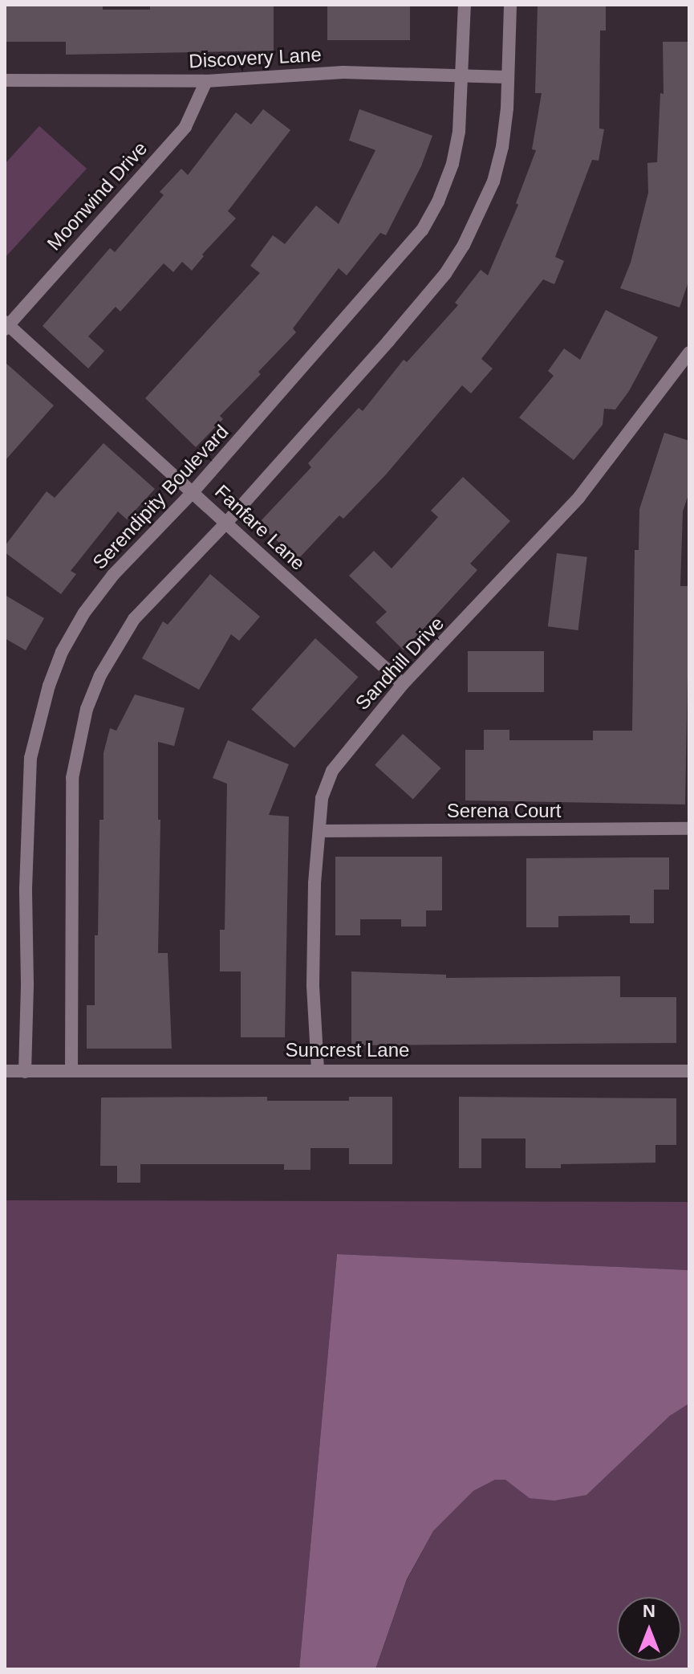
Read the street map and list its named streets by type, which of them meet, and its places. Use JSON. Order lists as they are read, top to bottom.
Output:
{
  "streets": {
    "street": [
      "Discovery Lane",
      "Moonwind Drive",
      "Serendipity Boulevard",
      "Fanfare Lane",
      "Sandhill Drive",
      "Serena Court",
      "Suncrest Lane"
    ]
  },
  "crossings": [
    ["Discovery Lane", "Moonwind Drive"],
    ["Discovery Lane", "Serendipity Boulevard"],
    ["Moonwind Drive", "Fanfare Lane"],
    ["Serendipity Boulevard", "Fanfare Lane"],
    ["Serendipity Boulevard", "Suncrest Lane"],
    ["Fanfare Lane", "Sandhill Drive"],
    ["Sandhill Drive", "Serena Court"],
    ["Sandhill Drive", "Suncrest Lane"]
  ],
  "north": "top"
}
